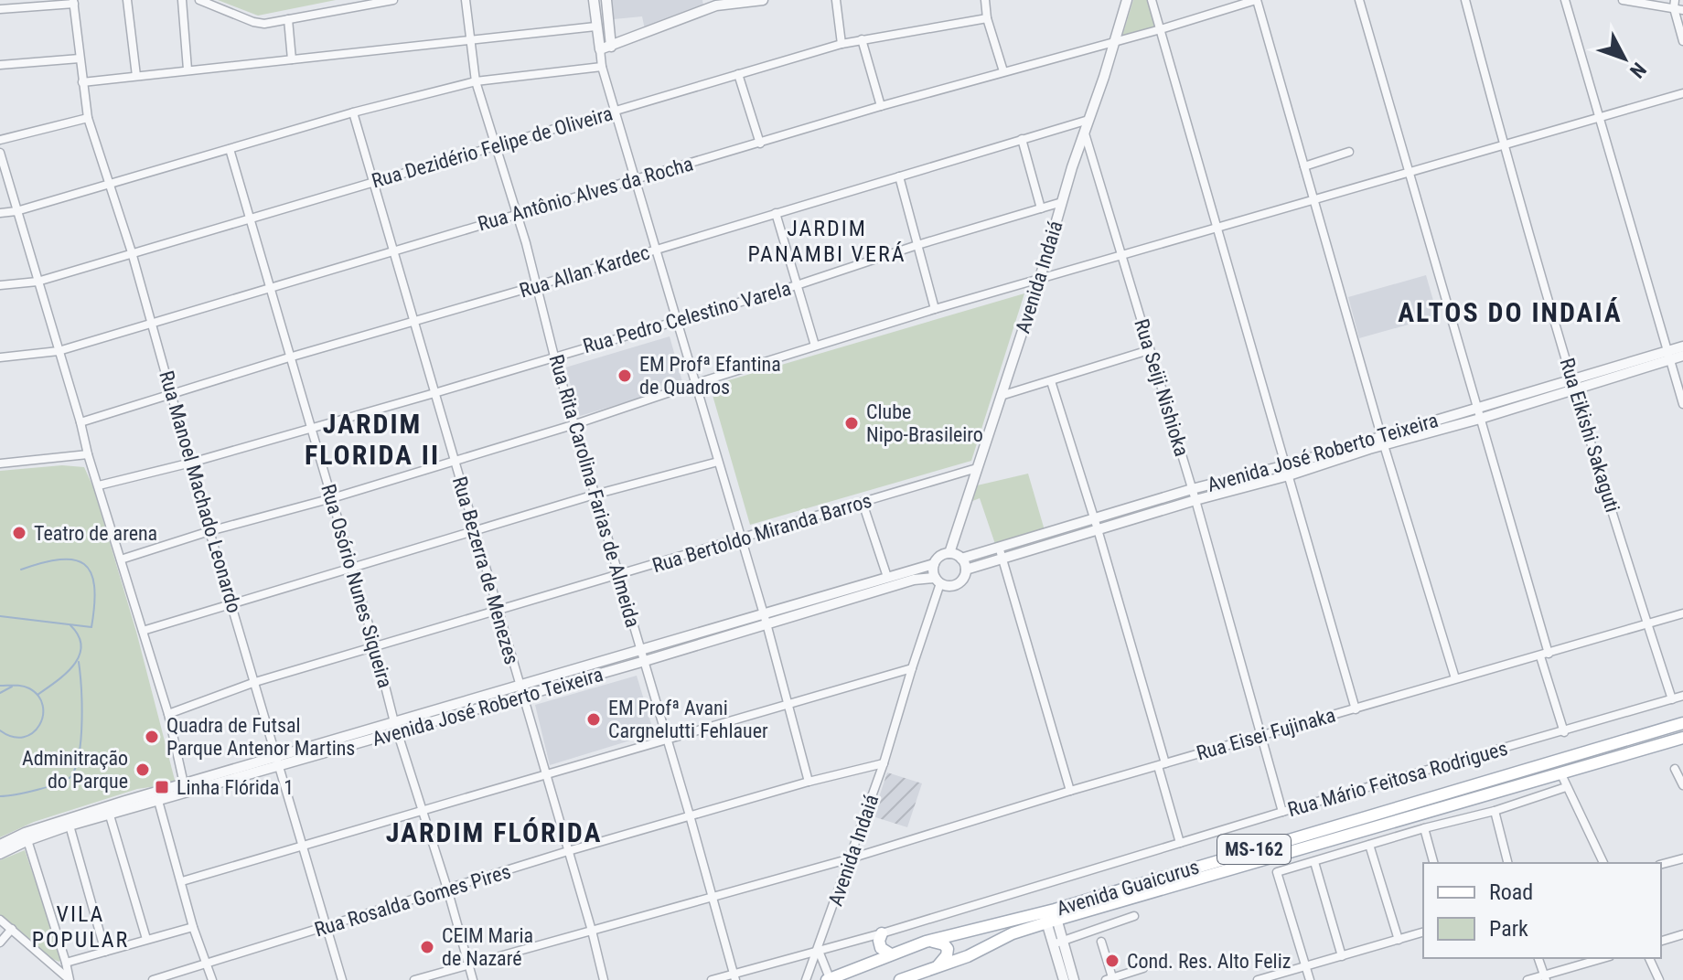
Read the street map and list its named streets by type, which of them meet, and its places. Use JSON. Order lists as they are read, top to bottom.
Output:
{
  "streets": {
    "main road": ["MS-162", "Avenida Guaicurus"],
    "street": [
      "Rua Dezidério Felipe de Oliveira",
      "Rua Antônio Alves da Rocha",
      "Rua Allan Kardec",
      "Avenida Indaiá",
      "Rua Pedro Celestino Varela",
      "Rua Seiji Nishioka",
      "Rua Eikishi Sakaguti",
      "Avenida José Roberto Teixeira",
      "Rua Rita Carolina Farias de Almeida",
      "Rua Manoel Machado Leonardo",
      "Rua Bertoldo Miranda Barros",
      "Rua Bezerra de Menezes",
      "Rua Osório Nunes Siqueira",
      "Rua Eisei Fujinaka",
      "Rua Mário Feitosa Rodrigues",
      "Rua Rosalda Gomes Pires"
    ]
  },
  "crossings": [
    ["Rua Dezidério Felipe de Oliveira", "Rua Rita Carolina Farias de Almeida"],
    ["Rua Dezidério Felipe de Oliveira", "Rua Manoel Machado Leonardo"],
    ["Rua Dezidério Felipe de Oliveira", "Rua Bezerra de Menezes"],
    ["Rua Dezidério Felipe de Oliveira", "Rua Osório Nunes Siqueira"],
    ["Rua Antônio Alves da Rocha", "Avenida Indaiá"],
    ["Rua Antônio Alves da Rocha", "Rua Rita Carolina Farias de Almeida"],
    ["Rua Antônio Alves da Rocha", "Rua Manoel Machado Leonardo"],
    ["Rua Antônio Alves da Rocha", "Rua Bezerra de Menezes"],
    ["Rua Antônio Alves da Rocha", "Rua Osório Nunes Siqueira"],
    ["Rua Allan Kardec", "Avenida Indaiá"],
    ["Rua Allan Kardec", "Rua Rita Carolina Farias de Almeida"],
    ["Rua Allan Kardec", "Rua Manoel Machado Leonardo"],
    ["Rua Allan Kardec", "Rua Bezerra de Menezes"],
    ["Rua Allan Kardec", "Rua Osório Nunes Siqueira"],
    ["Avenida Indaiá", "Rua Pedro Celestino Varela"],
    ["Avenida Indaiá", "Rua Seiji Nishioka"],
    ["Avenida Indaiá", "Avenida José Roberto Teixeira"],
    ["Avenida Indaiá", "Rua Bertoldo Miranda Barros"],
    ["Avenida Indaiá", "Rua Eisei Fujinaka"],
    ["Avenida Indaiá", "Rua Mário Feitosa Rodrigues"],
    ["Avenida Indaiá", "Rua Rosalda Gomes Pires"],
    ["Rua Pedro Celestino Varela", "Rua Rita Carolina Farias de Almeida"],
    ["Rua Pedro Celestino Varela", "Rua Manoel Machado Leonardo"],
    ["Rua Pedro Celestino Varela", "Rua Bezerra de Menezes"],
    ["Rua Pedro Celestino Varela", "Rua Osório Nunes Siqueira"],
    ["Rua Seiji Nishioka", "Avenida José Roberto Teixeira"],
    ["Rua Seiji Nishioka", "Rua Eisei Fujinaka"],
    ["Rua Seiji Nishioka", "Rua Mário Feitosa Rodrigues"],
    ["Rua Eikishi Sakaguti", "Avenida José Roberto Teixeira"],
    ["Rua Eikishi Sakaguti", "Rua Eisei Fujinaka"],
    ["Rua Eikishi Sakaguti", "Rua Mário Feitosa Rodrigues"],
    ["Avenida José Roberto Teixeira", "Rua Rita Carolina Farias de Almeida"],
    ["Avenida José Roberto Teixeira", "Rua Manoel Machado Leonardo"],
    ["Avenida José Roberto Teixeira", "Rua Bezerra de Menezes"],
    ["Avenida José Roberto Teixeira", "Rua Osório Nunes Siqueira"],
    ["Rua Rita Carolina Farias de Almeida", "Rua Bertoldo Miranda Barros"],
    ["Rua Rita Carolina Farias de Almeida", "Rua Eisei Fujinaka"],
    ["Rua Rita Carolina Farias de Almeida", "Rua Mário Feitosa Rodrigues"],
    ["Rua Rita Carolina Farias de Almeida", "Rua Rosalda Gomes Pires"],
    ["Rua Manoel Machado Leonardo", "Rua Bertoldo Miranda Barros"],
    ["Rua Manoel Machado Leonardo", "Rua Rosalda Gomes Pires"],
    ["Rua Bertoldo Miranda Barros", "Rua Bezerra de Menezes"],
    ["Rua Bertoldo Miranda Barros", "Rua Osório Nunes Siqueira"],
    ["Rua Bezerra de Menezes", "Rua Eisei Fujinaka"],
    ["Rua Bezerra de Menezes", "Rua Rosalda Gomes Pires"],
    ["Rua Osório Nunes Siqueira", "Rua Eisei Fujinaka"],
    ["Rua Osório Nunes Siqueira", "Rua Rosalda Gomes Pires"]
  ],
  "districts": [
    "JARDIM PANAMBI VERÁ",
    "ALTOS DO INDAIÁ",
    "JARDIM FLORIDA II",
    "JARDIM FLÓRIDA",
    "VILA POPULAR"
  ],
  "places": {
    "other": [
      "EM Profª Efantina de Quadros",
      "Clube Nipo-Brasileiro",
      "Teatro de arena",
      "EM Profª Avani Cargnelutti Fehlauer",
      "Quadra de Futsal Parque Antenor Martins",
      "Adminitração do Parque",
      "CEIM Maria de Nazaré",
      "Cond. Res. Alto Feliz"
    ],
    "transit": ["Linha Flórida 1"]
  },
  "legend": ["Road", "Park"],
  "north": "bottom right"
}
